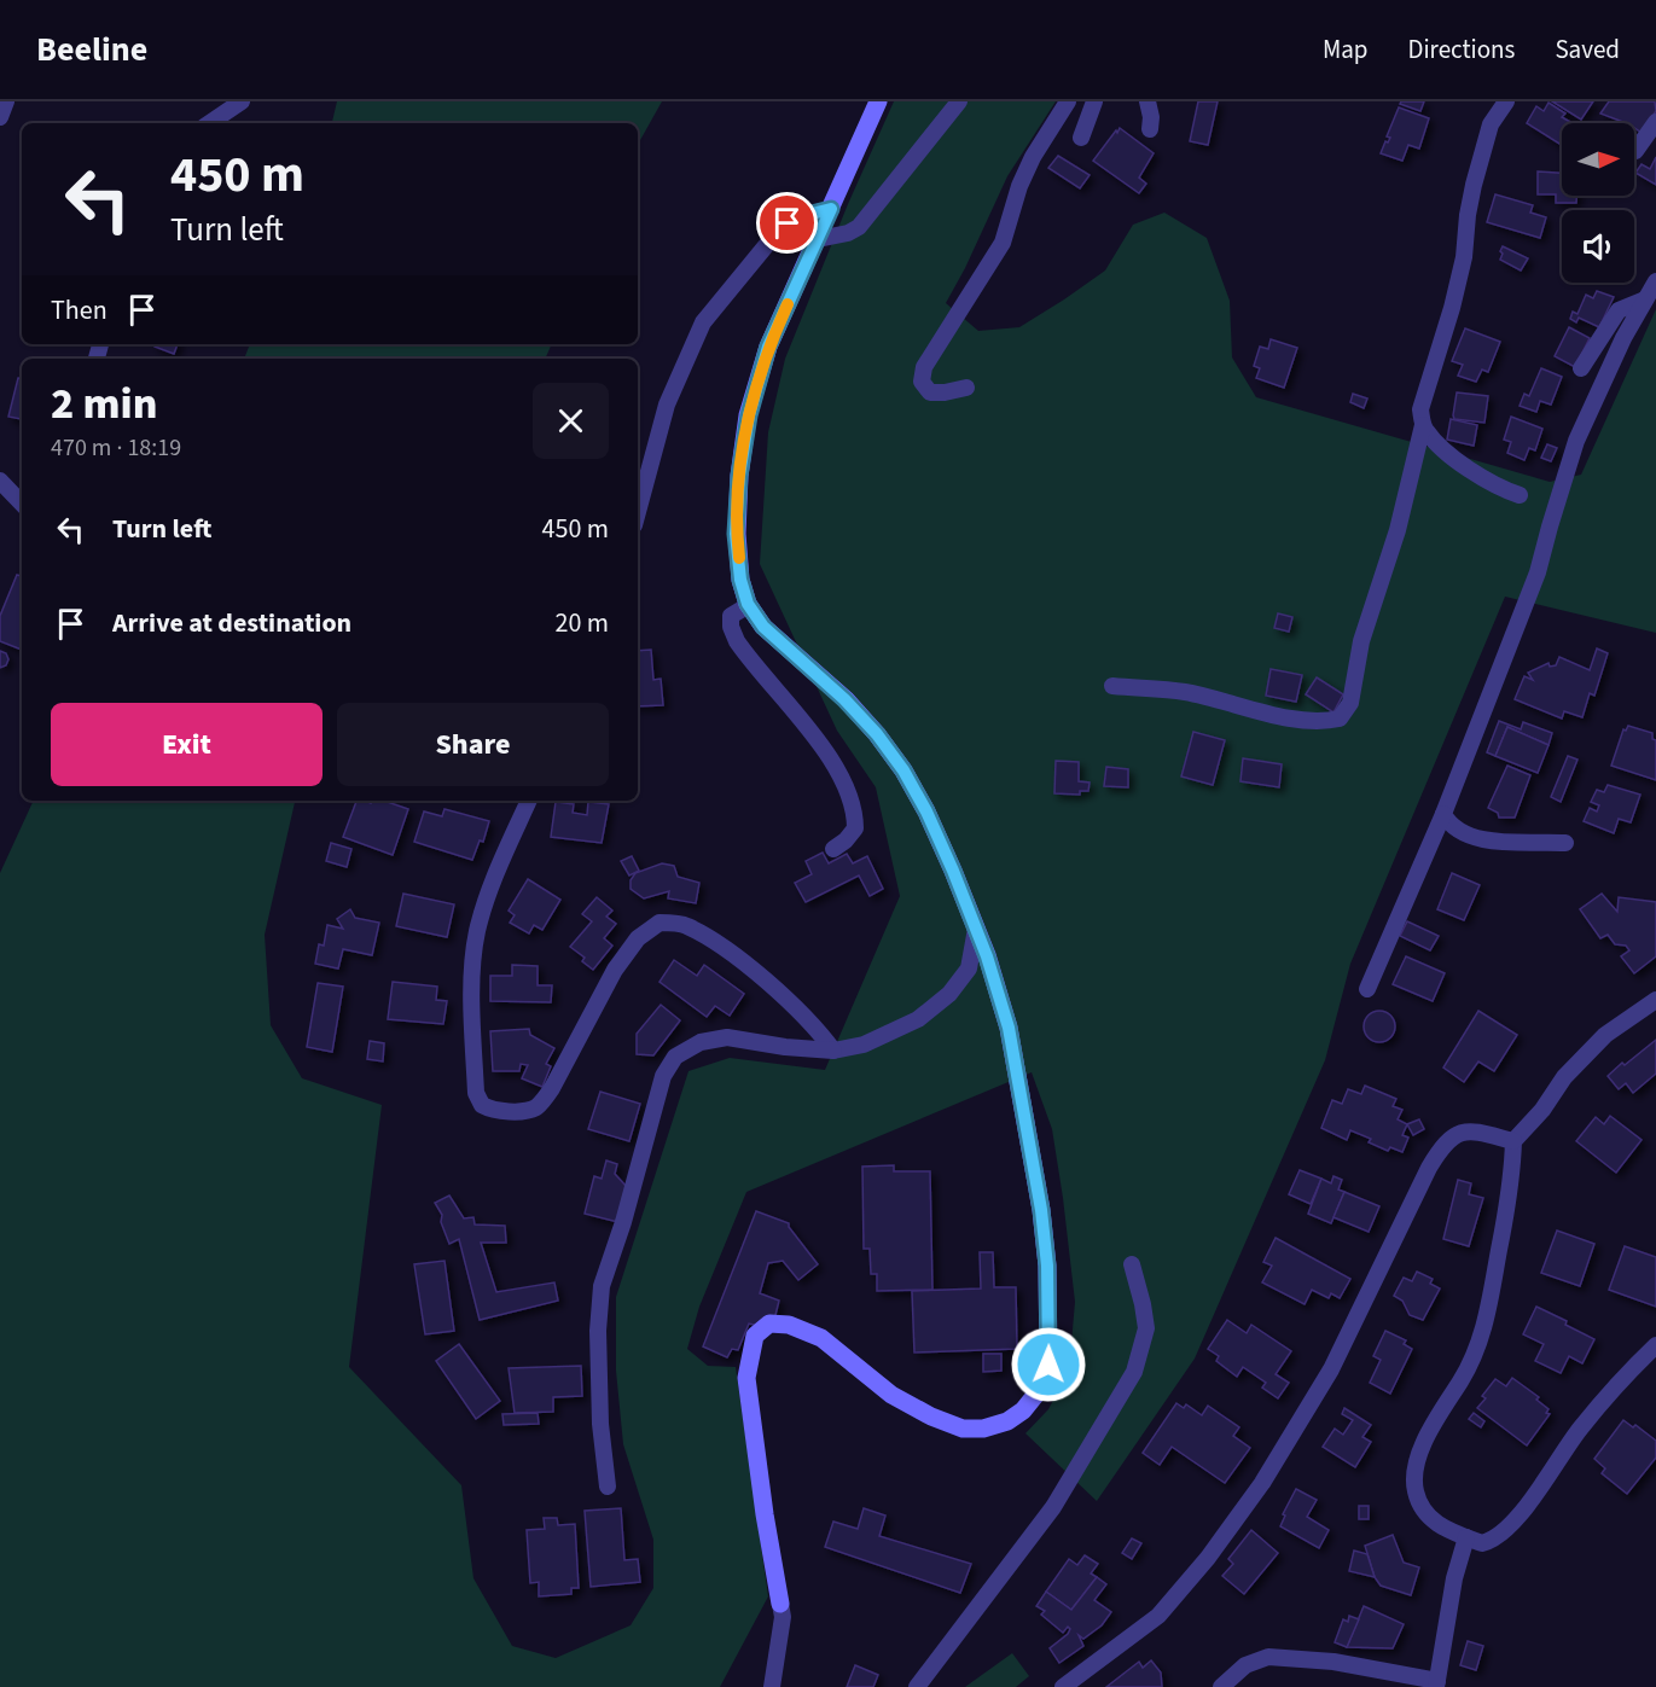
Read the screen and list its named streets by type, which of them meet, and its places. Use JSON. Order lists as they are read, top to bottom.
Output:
{
  "north": "right",
  "page": {
    "header": "Beeline",
    "nav": ["Map", "Directions", "Saved"],
    "turn": ["450 m", "Turn left"],
    "then": "Then",
    "heading": ["2 min", "470 m · 18:19"],
    "list": [
      {
        "name": "Turn left",
        "value": "450 m"
      },
      {
        "name": "Arrive at destination",
        "value": "20 m"
      }
    ],
    "buttons": ["Exit", "Share"]
  }
}
